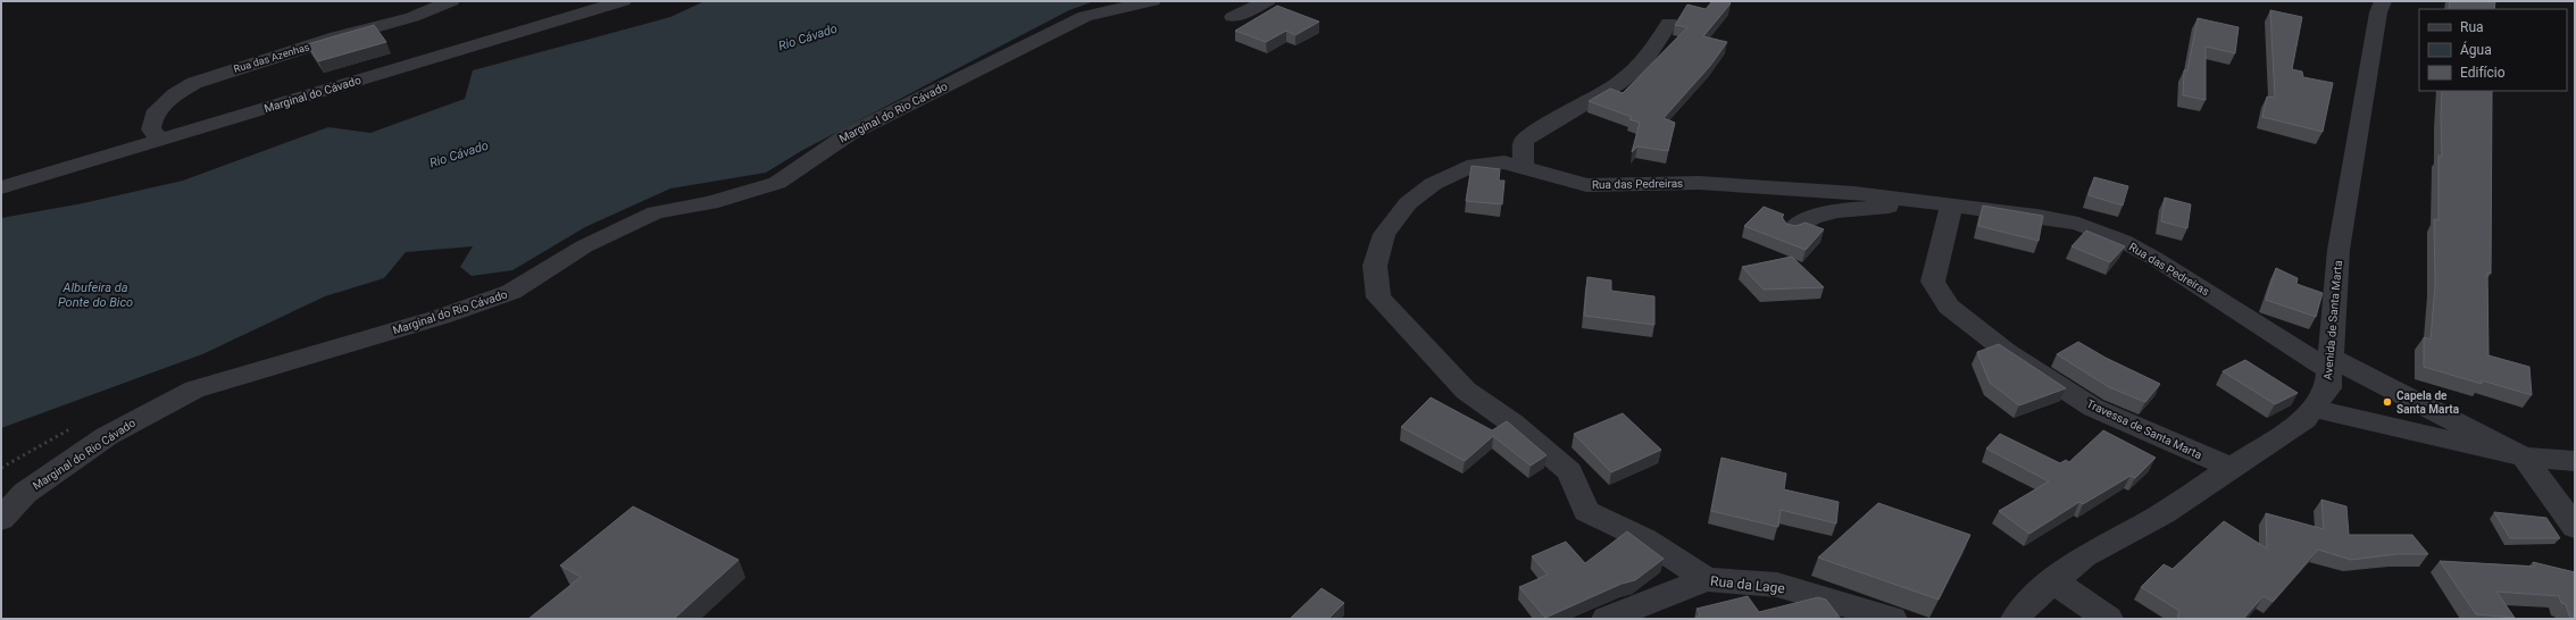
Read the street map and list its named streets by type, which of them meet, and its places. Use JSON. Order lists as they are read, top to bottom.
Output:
{
  "streets": {
    "street": [
      "Rua das Azenhas",
      "Marginal do Cávado",
      "Marginal do Rio Cávado",
      "Rua das Pedreiras",
      "Avenida de Santa Marta",
      "Travessa de Santa Marta",
      "Rua da Lage"
    ]
  },
  "crossings": [
    ["Rua das Azenhas", "Marginal do Cávado"],
    ["Rua das Pedreiras", "Avenida de Santa Marta"],
    ["Rua das Pedreiras", "Travessa de Santa Marta"],
    ["Rua das Pedreiras", "Rua da Lage"],
    ["Avenida de Santa Marta", "Travessa de Santa Marta"]
  ],
  "water": ["Rio Cávado", "Albufeira da Ponte do Bico"],
  "places": ["Capela de Santa Marta"],
  "legend": ["Rua", "Água", "Edifício"]
}
